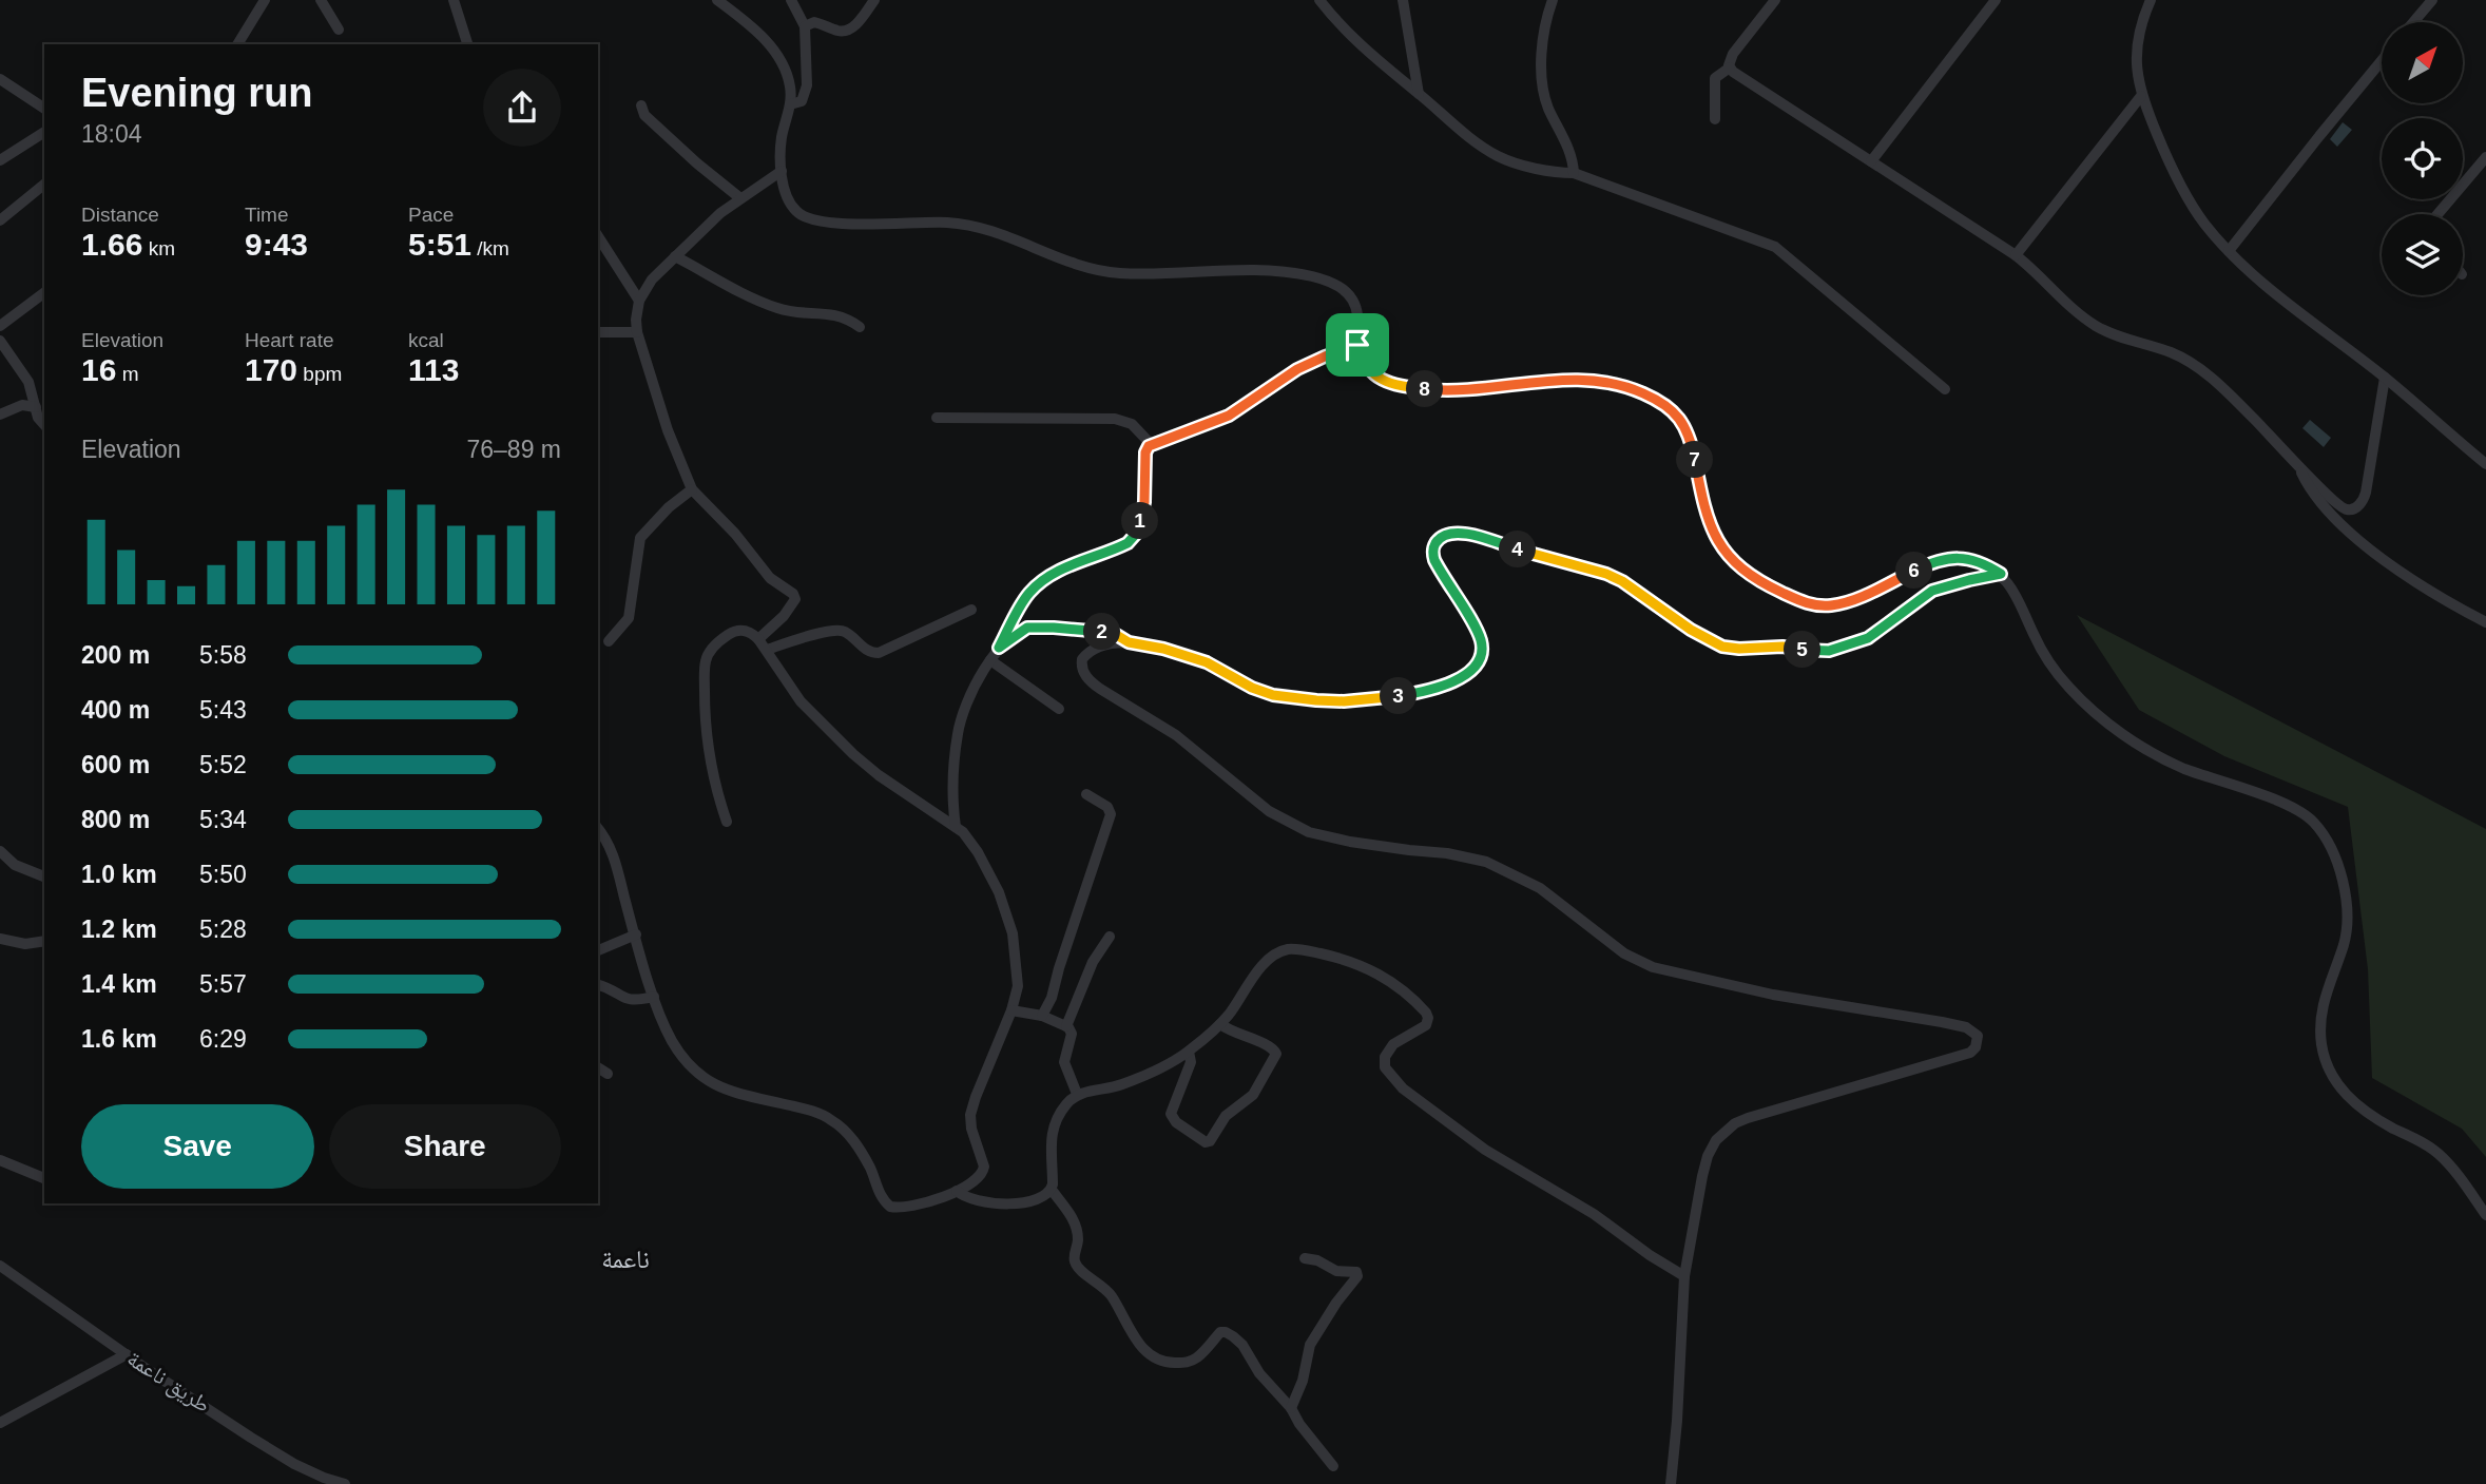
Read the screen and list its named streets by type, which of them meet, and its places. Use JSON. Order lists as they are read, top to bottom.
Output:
{
  "streets": {
    "street": ["طريق ناعمة"]
  },
  "districts": ["ناعمة"],
  "north": "top right",
  "page": {
    "heading": ["Evening run", "18:04"],
    "stats": [
      ["Distance", "1.66 km"],
      ["Time", "9:43"],
      ["Pace", "5:51 /km"],
      ["Elevation", "16 m"],
      ["Heart rate", "170 bpm"],
      ["kcal", "113"]
    ],
    "pins": [
      "8",
      "7",
      "1",
      "4",
      "6",
      "2",
      "5",
      "3"
    ],
    "chart": ["Elevation", "76–89 m"],
    "list": [
      {
        "name": "200 m",
        "note": "5:58"
      },
      {
        "name": "400 m",
        "note": "5:43"
      },
      {
        "name": "600 m",
        "note": "5:52"
      },
      {
        "name": "800 m",
        "note": "5:34"
      },
      {
        "name": "1.0 km",
        "note": "5:50"
      },
      {
        "name": "1.2 km",
        "note": "5:28"
      },
      {
        "name": "1.4 km",
        "note": "5:57"
      },
      {
        "name": "1.6 km",
        "note": "6:29"
      }
    ],
    "buttons": ["Save", "Share"]
  }
}
